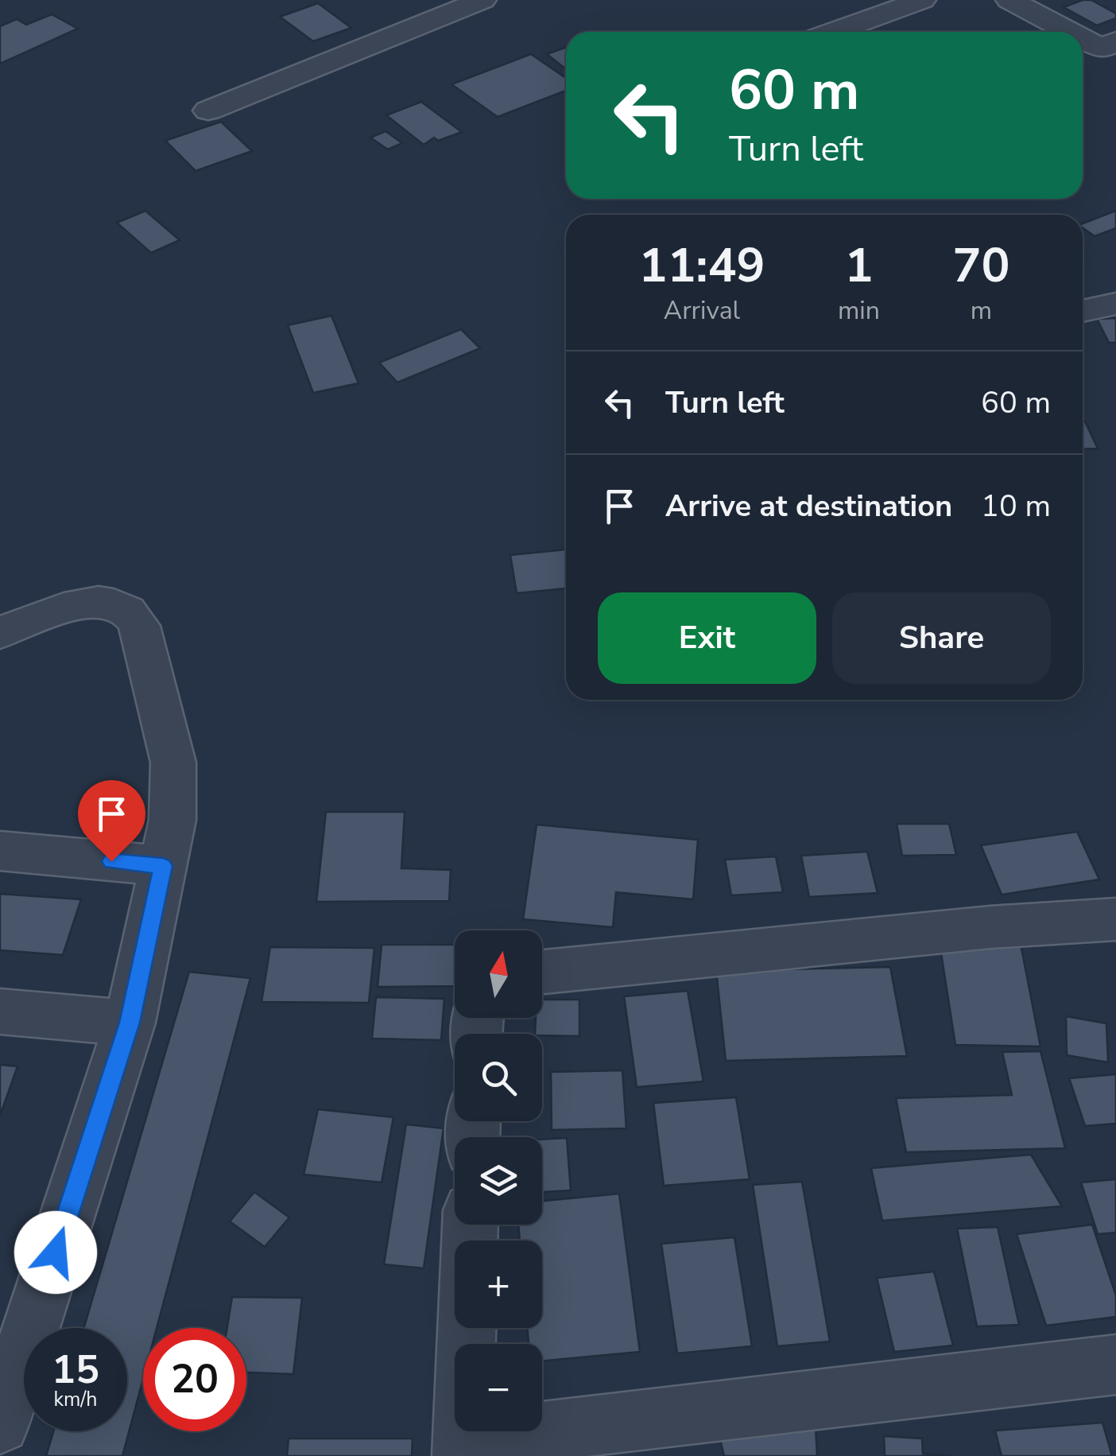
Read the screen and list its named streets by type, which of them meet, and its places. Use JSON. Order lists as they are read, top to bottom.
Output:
{
  "north": "top",
  "page": {
    "turn": ["60 m", "Turn left"],
    "eta": [
      "11:49",
      "Arrival",
      "1",
      "min",
      "70",
      "m"
    ],
    "list": [
      {
        "name": "Turn left",
        "value": "60 m"
      },
      {
        "name": "Arrive at destination",
        "value": "10 m"
      }
    ],
    "buttons": ["Exit", "Share"],
    "map_buttons": ["+", "−"],
    "speed": "15 km/h",
    "limit": "20"
  }
}
